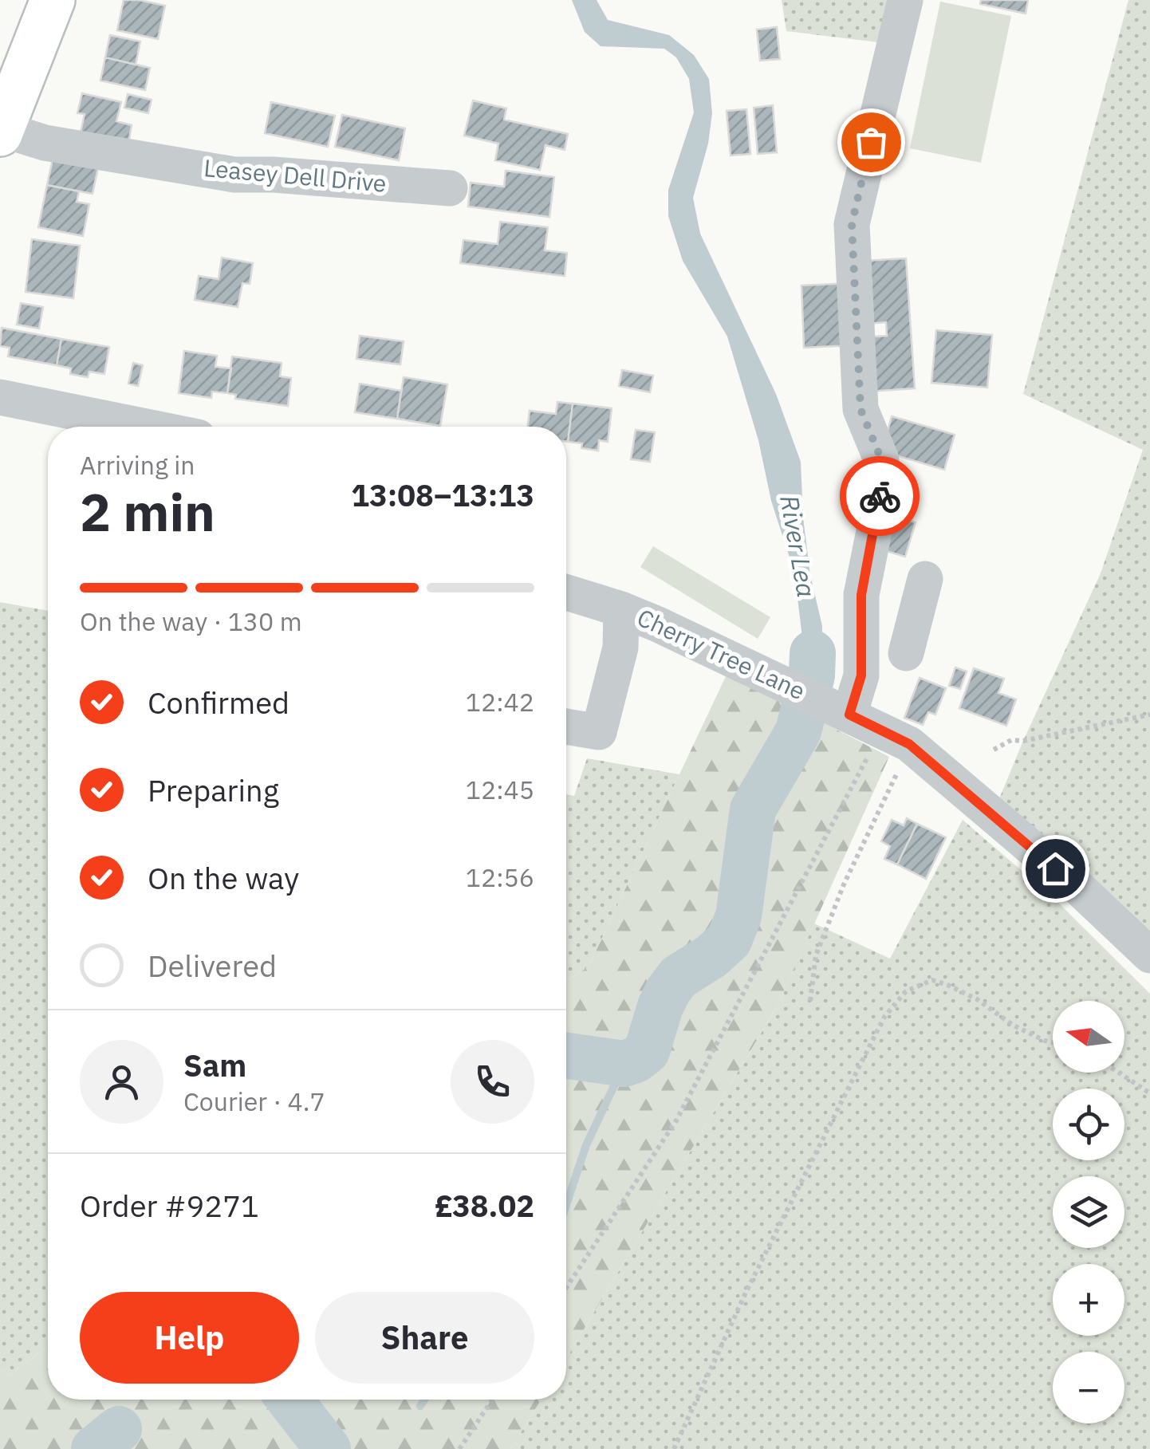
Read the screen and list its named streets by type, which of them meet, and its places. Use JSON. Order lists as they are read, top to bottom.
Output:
{
  "streets": {
    "street": ["Leasey Dell Drive", "Cherry Tree Lane"]
  },
  "water": ["River Lea"],
  "north": "left",
  "page": {
    "heading": ["2 min", "Arriving in", "13:08–13:13"],
    "panel": [
      "Sam",
      "Courier · 4.7",
      "Order #9271",
      "£38.02"
    ],
    "bar": "On the way · 130 m",
    "list": [
      ["Confirmed", "12:42"],
      ["Preparing", "12:45"],
      ["On the way", "12:56"],
      "Delivered"
    ],
    "map_buttons": ["+", "−"],
    "buttons": ["Help", "Share"]
  }
}
